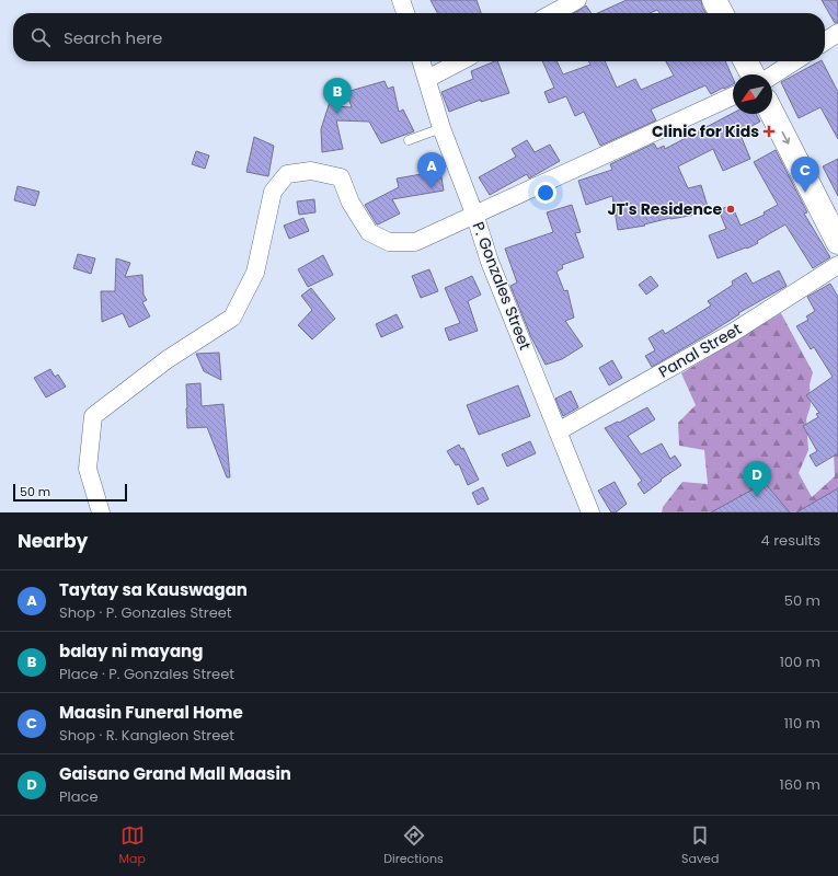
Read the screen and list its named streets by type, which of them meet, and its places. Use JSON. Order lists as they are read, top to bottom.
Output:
{
  "streets": {
    "street": ["P. Gonzales Street", "Panal Street"]
  },
  "crossings": [
    ["P. Gonzales Street", "Panal Street"]
  ],
  "places": {
    "health": ["Clinic for Kids"],
    "other": ["JT's Residence"]
  },
  "scale_bar": "50 m",
  "north": "bottom left",
  "page": {
    "search": "Search here",
    "pins": [
      "B",
      "A",
      "C",
      "D"
    ],
    "scale": "50 m",
    "heading": ["Nearby", "4 results"],
    "list": [
      {
        "mark": "A",
        "name": "Taytay sa Kauswagan",
        "note": "Shop · P. Gonzales Street",
        "value": "50 m"
      },
      {
        "mark": "B",
        "name": "balay ni mayang",
        "note": "Place · P. Gonzales Street",
        "value": "100 m"
      },
      {
        "mark": "C",
        "name": "Maasin Funeral Home",
        "note": "Shop · R. Kangleon Street",
        "value": "110 m"
      },
      {
        "mark": "D",
        "name": "Gaisano Grand Mall Maasin",
        "note": "Place",
        "value": "160 m"
      }
    ],
    "nav": ["Map", "Directions", "Saved"]
  }
}
